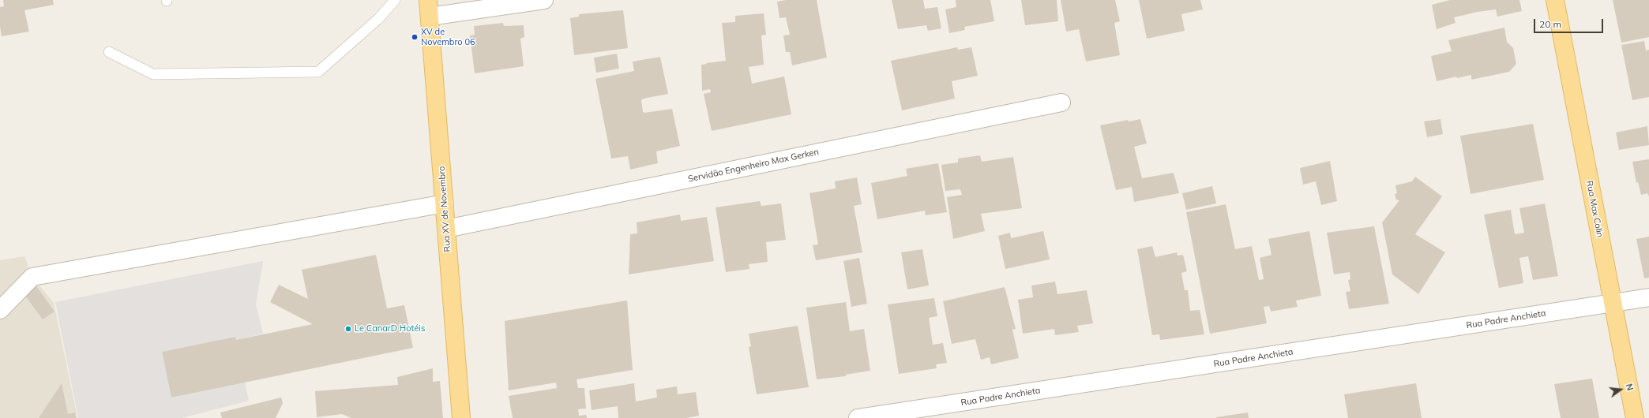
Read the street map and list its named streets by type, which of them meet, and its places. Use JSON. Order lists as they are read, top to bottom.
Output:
{
  "streets": {
    "main road": ["Rua XV de Novembro", "Rua Max Colin"],
    "street": ["Servidão Engenheiro Max Gerken", "Rua Padre Anchieta"]
  },
  "crossings": [
    ["Servidão Engenheiro Max Gerken", "Rua XV de Novembro"],
    ["Rua Max Colin", "Rua Padre Anchieta"]
  ],
  "places": ["XV de Novembro 06", "Le CanarD Hotéis"],
  "scale_bar": "20 m",
  "north": "right"
}
